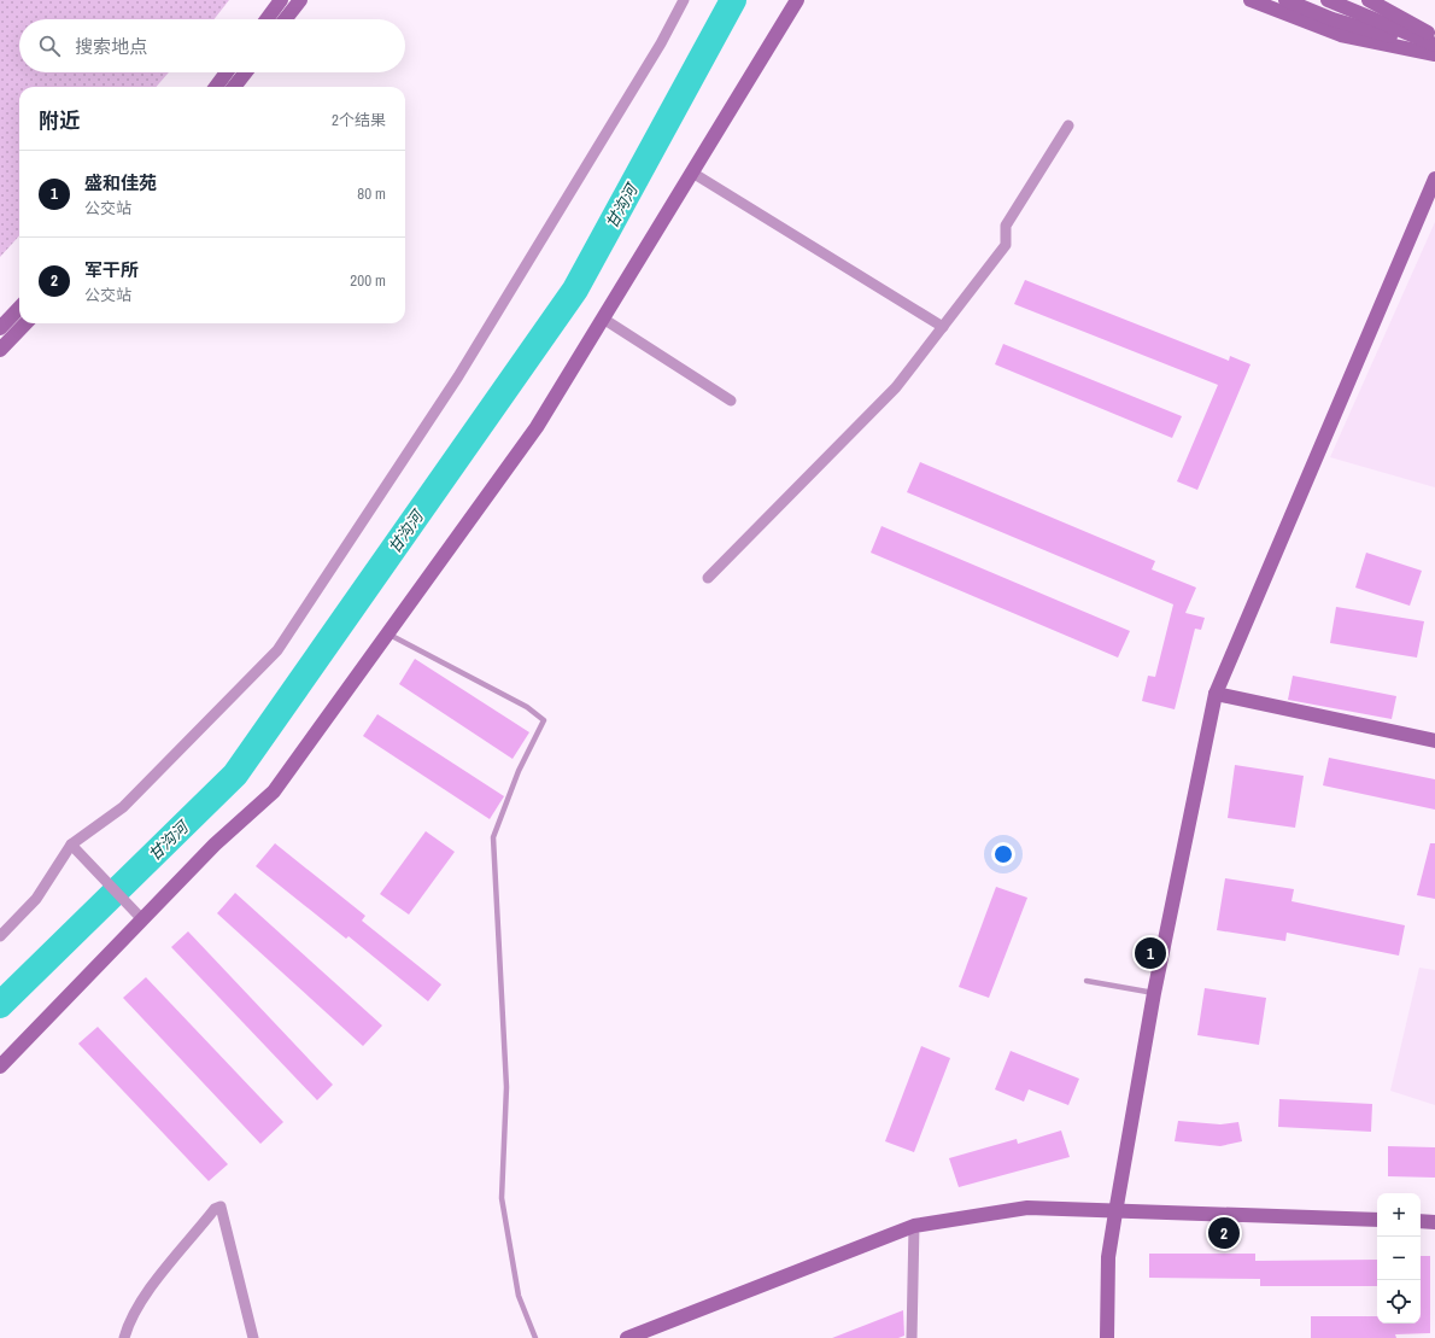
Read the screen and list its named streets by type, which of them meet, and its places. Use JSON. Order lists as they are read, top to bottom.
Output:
{
  "water": ["甘沟河"],
  "page": {
    "search": "搜索地点",
    "heading": ["附近", "2个结果"],
    "list": [
      {
        "mark": "1",
        "name": "盛和佳苑",
        "note": "公交站",
        "value": "80 m"
      },
      {
        "mark": "2",
        "name": "军干所",
        "note": "公交站",
        "value": "200 m"
      }
    ],
    "pins": ["1", "2"],
    "map_buttons": ["+", "−"]
  }
}
